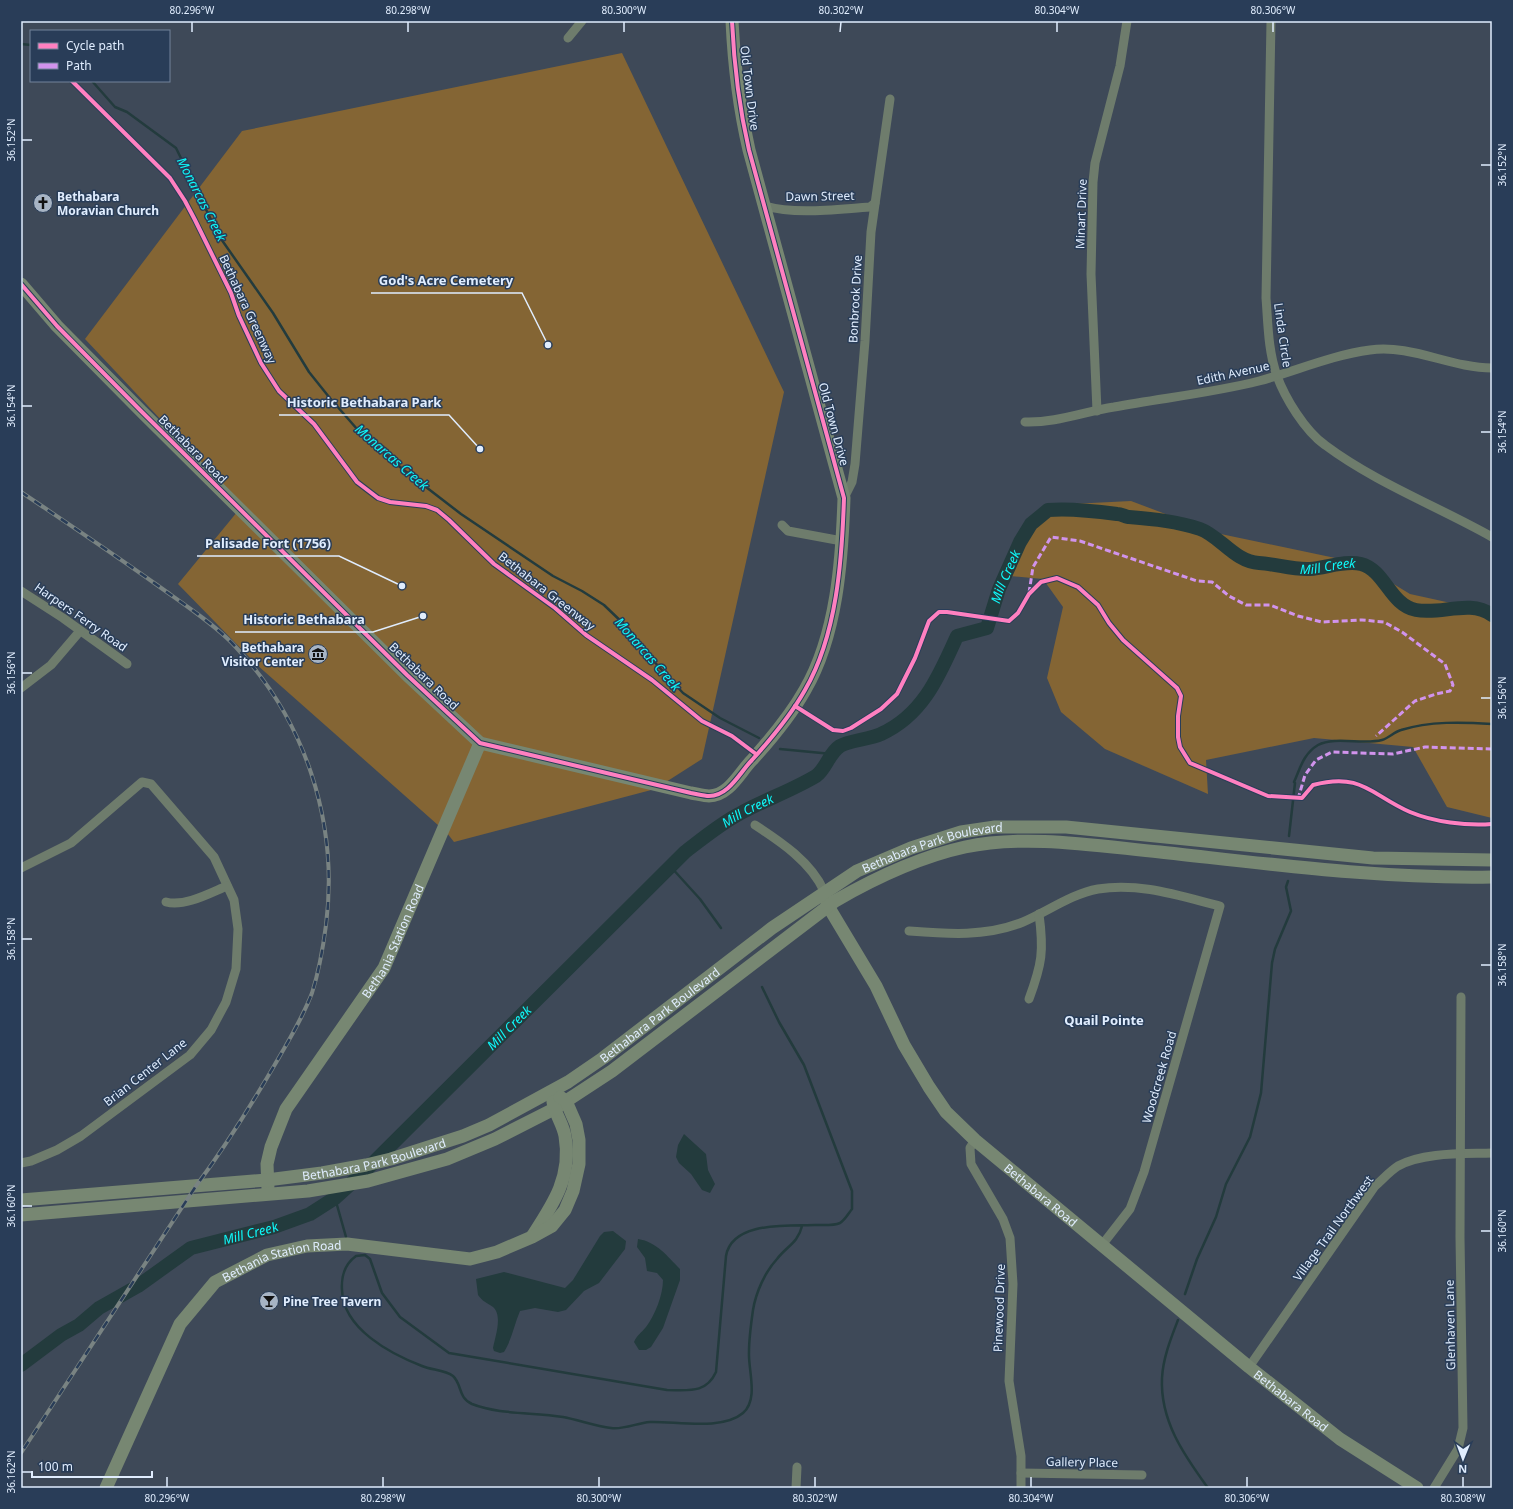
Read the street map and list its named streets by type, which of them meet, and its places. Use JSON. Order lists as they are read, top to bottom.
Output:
{
  "streets": {
    "street": [
      "Old Town Drive",
      "Dawn Street",
      "Minart Drive",
      "Bonbrook Drive",
      "Linda Circle",
      "Edith Avenue",
      "Bethabara Road",
      "Harpers Ferry Road",
      "Bethabara Park Boulevard",
      "Bethania Station Road",
      "Brian Center Lane",
      "Woodcreek Road",
      "Village Trail Northwest",
      "Pinewood Drive",
      "Glenhaven Lane",
      "Gallery Place"
    ],
    "cycle path": ["Bethabara Greenway"]
  },
  "crossings": [
    ["Old Town Drive", "Dawn Street"],
    ["Old Town Drive", "Bonbrook Drive"],
    ["Old Town Drive", "Bethabara Road"],
    ["Dawn Street", "Bonbrook Drive"],
    ["Minart Drive", "Edith Avenue"],
    ["Linda Circle", "Edith Avenue"],
    ["Bethabara Road", "Bethabara Park Boulevard"],
    ["Bethabara Road", "Bethania Station Road"],
    ["Bethabara Road", "Woodcreek Road"],
    ["Bethabara Road", "Village Trail Northwest"],
    ["Bethabara Road", "Pinewood Drive"],
    ["Bethabara Park Boulevard", "Bethania Station Road"],
    ["Village Trail Northwest", "Glenhaven Lane"],
    ["Pinewood Drive", "Gallery Place"]
  ],
  "districts": ["Quail Pointe"],
  "water": ["Monarcas Creek", "Mill Creek"],
  "places": {
    "church": ["Bethabara Moravian Church"],
    "other": [
      "God's Acre Cemetery",
      "Historic Bethabara Park",
      "Palisade Fort (1756)",
      "Historic Bethabara"
    ],
    "museum": ["Bethabara Visitor Center"],
    "bar": ["Pine Tree Tavern"]
  },
  "legend": ["Cycle path", "Path"],
  "scale_bar": "100 m",
  "north": "bottom",
  "coordinates": [
    "80.296°W",
    "80.298°W",
    "80.300°W",
    "80.302°W",
    "80.304°W",
    "80.306°W",
    "36.152°N",
    "36.154°N",
    "36.156°N",
    "36.158°N",
    "36.160°N",
    "36.162°N",
    "80.308°W"
  ]
}
